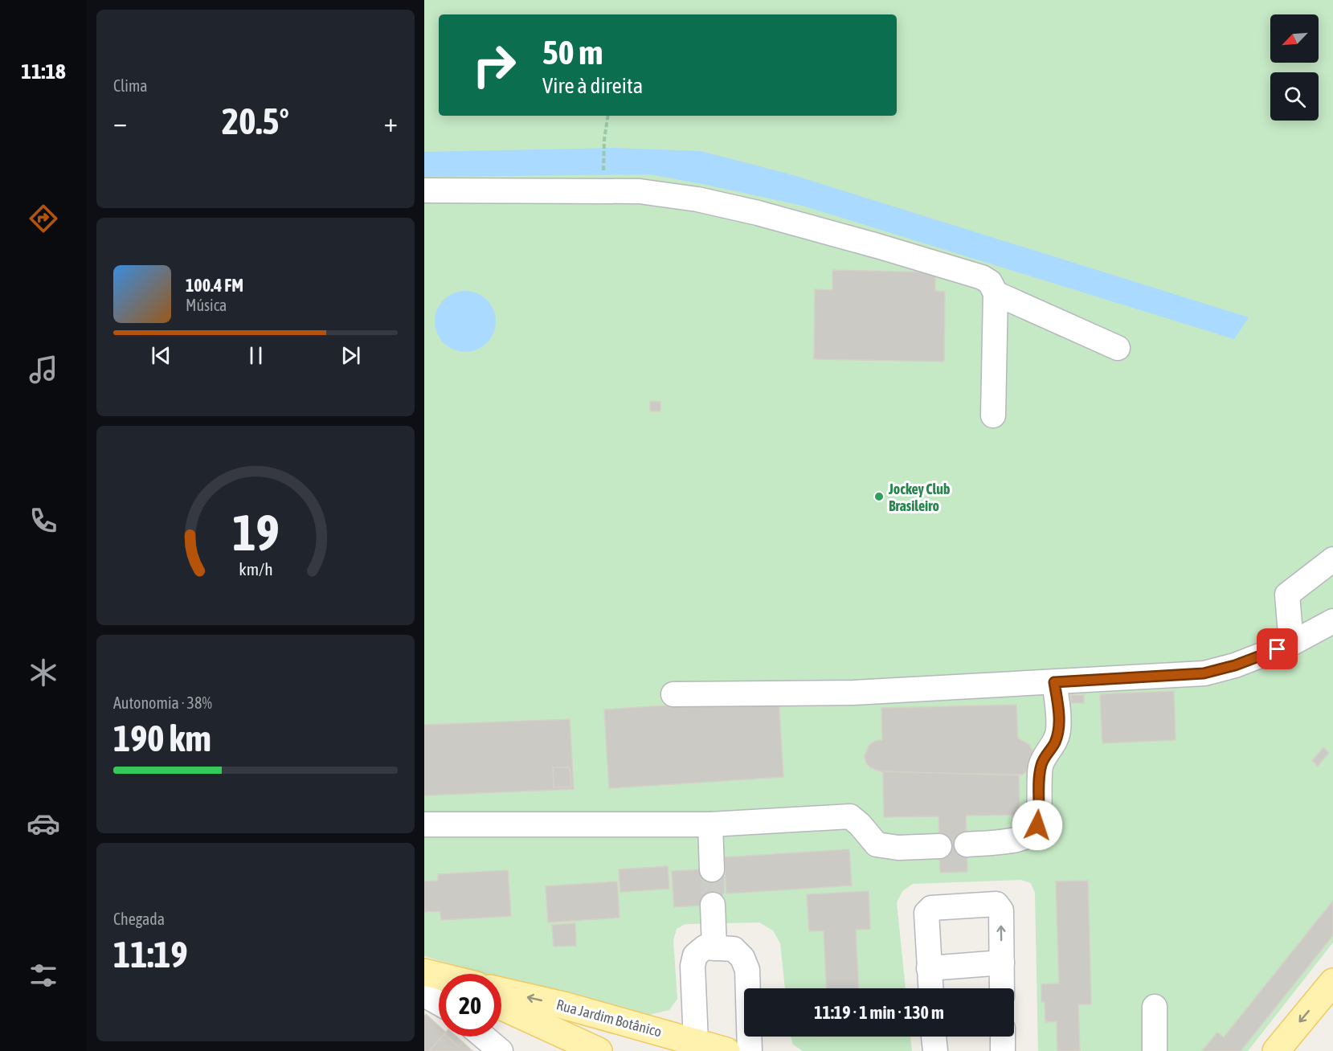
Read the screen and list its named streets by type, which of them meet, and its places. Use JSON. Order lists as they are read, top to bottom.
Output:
{
  "streets": {
    "main road": ["Rua Jardim Botânico"]
  },
  "places": ["Jockey Club Brasileiro"],
  "north": "bottom left",
  "page": {
    "tabs": "11:18",
    "tile": [
      "Clima",
      ["Autonomia · 38%", "190 km"],
      ["Chegada", "11:19"]
    ],
    "turn": ["50 m", "Vire à direita"],
    "heat": ["−", "20.5°", "+"],
    "song": ["100.4 FM", "Música"],
    "limit": "20",
    "trip": "11:19 · 1 min · 130 m",
    "gauge": ["19", "km/h"]
  }
}
